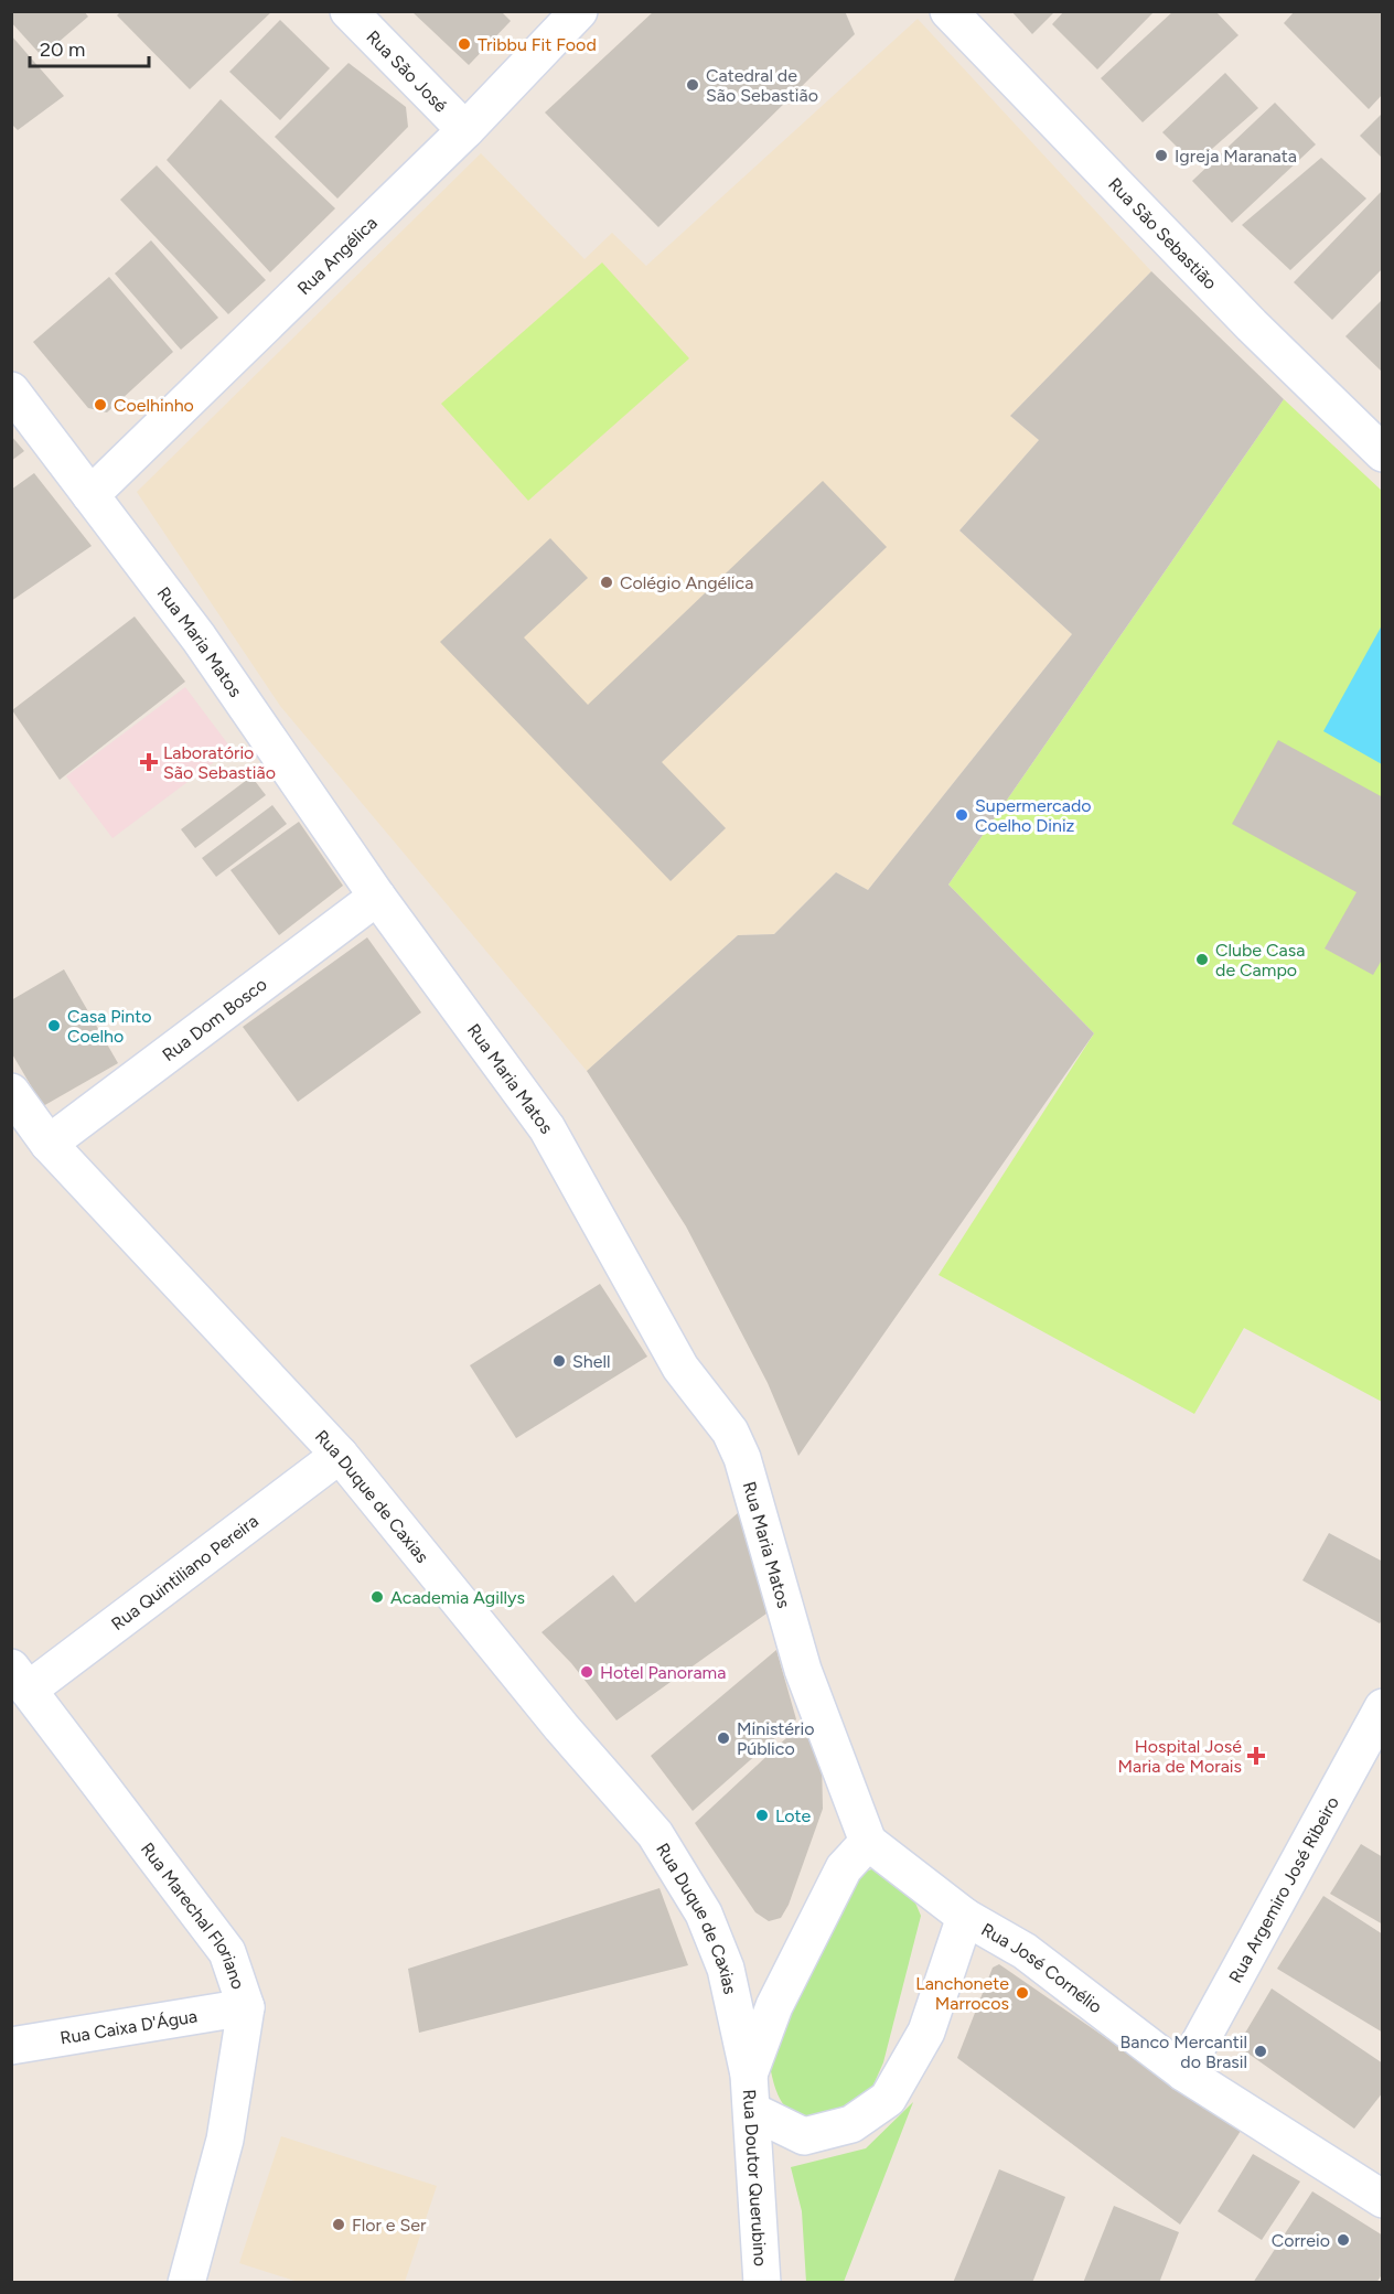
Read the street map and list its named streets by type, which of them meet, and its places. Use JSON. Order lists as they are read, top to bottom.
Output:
{
  "streets": {
    "main road": [
      "Rua São José",
      "Rua São Sebastião",
      "Rua Angélica",
      "Rua Maria Matos",
      "Rua Dom Bosco",
      "Rua Duque de Caxias",
      "Rua Quintiliano Pereira",
      "Rua Argemiro José Ribeiro",
      "Rua Marechal Floriano",
      "Rua José Cornélio",
      "Rua Caixa D'Água",
      "Rua Doutor Querubino"
    ]
  },
  "crossings": [
    ["Rua São José", "Rua Angélica"],
    ["Rua Angélica", "Rua Maria Matos"],
    ["Rua Maria Matos", "Rua Dom Bosco"],
    ["Rua Maria Matos", "Rua José Cornélio"],
    ["Rua Dom Bosco", "Rua Duque de Caxias"],
    ["Rua Duque de Caxias", "Rua Quintiliano Pereira"],
    ["Rua Duque de Caxias", "Rua Doutor Querubino"],
    ["Rua Quintiliano Pereira", "Rua Marechal Floriano"],
    ["Rua Argemiro José Ribeiro", "Rua José Cornélio"],
    ["Rua Marechal Floriano", "Rua Caixa D'Água"]
  ],
  "places": {
    "other": [
      "Tribbu Fit Food",
      "Catedral de São Sebastião",
      "Igreja Maranata",
      "Coelhinho",
      "Colégio Angélica",
      "Supermercado Coelho Diniz",
      "Clube Casa de Campo",
      "Casa Pinto Coelho",
      "Shell",
      "Academia Agillys",
      "Hotel Panorama",
      "Ministério Público",
      "Lote",
      "Lanchonete Marrocos",
      "Banco Mercantil do Brasil",
      "Flor e Ser",
      "Correio"
    ],
    "health": ["Laboratório São Sebastião", "Hospital José Maria de Morais"]
  },
  "scale_bar": "20 m"
}
